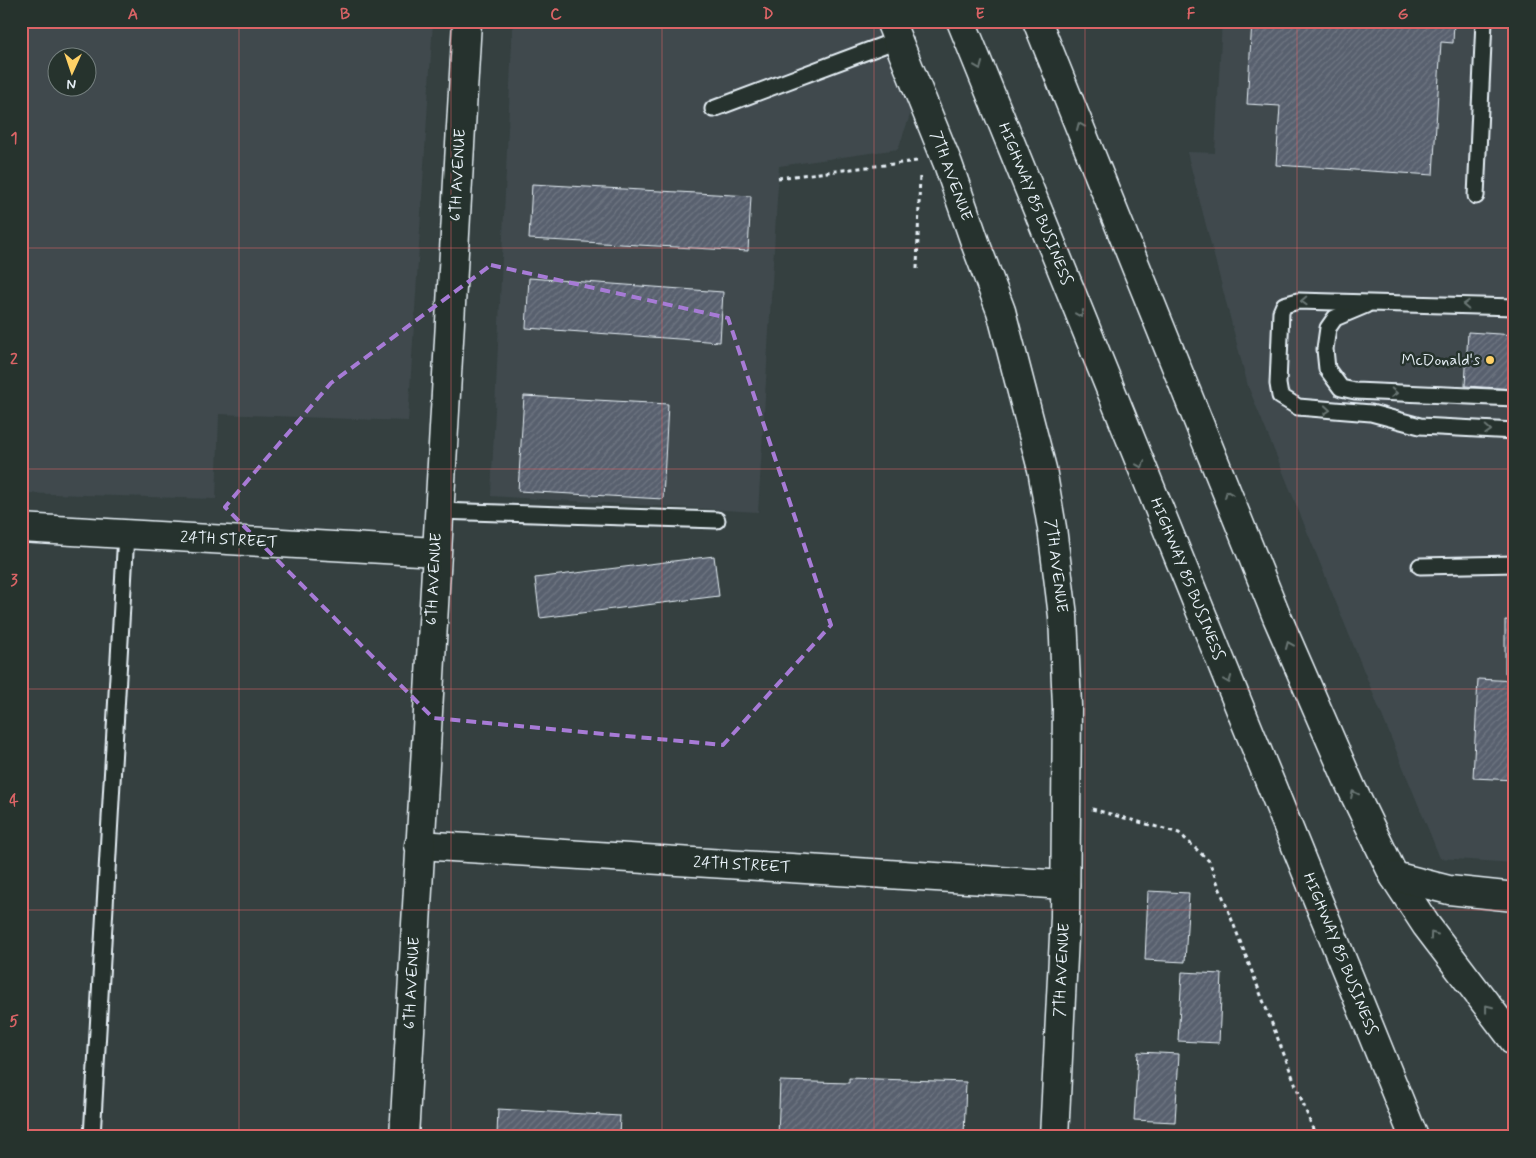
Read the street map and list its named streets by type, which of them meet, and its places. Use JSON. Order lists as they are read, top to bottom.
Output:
{
  "streets": {
    "street": [
      "6TH AVENUE",
      "7TH AVENUE",
      "HIGHWAY 85 BUSINESS",
      "24TH STREET"
    ]
  },
  "crossings": [
    ["6TH AVENUE", "24TH STREET"],
    ["7TH AVENUE", "24TH STREET"]
  ],
  "places": ["McDonald's"],
  "north": "bottom",
  "grid": {
    "columns": [
      "A",
      "B",
      "C",
      "D",
      "E",
      "F",
      "G"
    ],
    "rows": [
      "1",
      "2",
      "3",
      "4",
      "5"
    ]
  }
}
